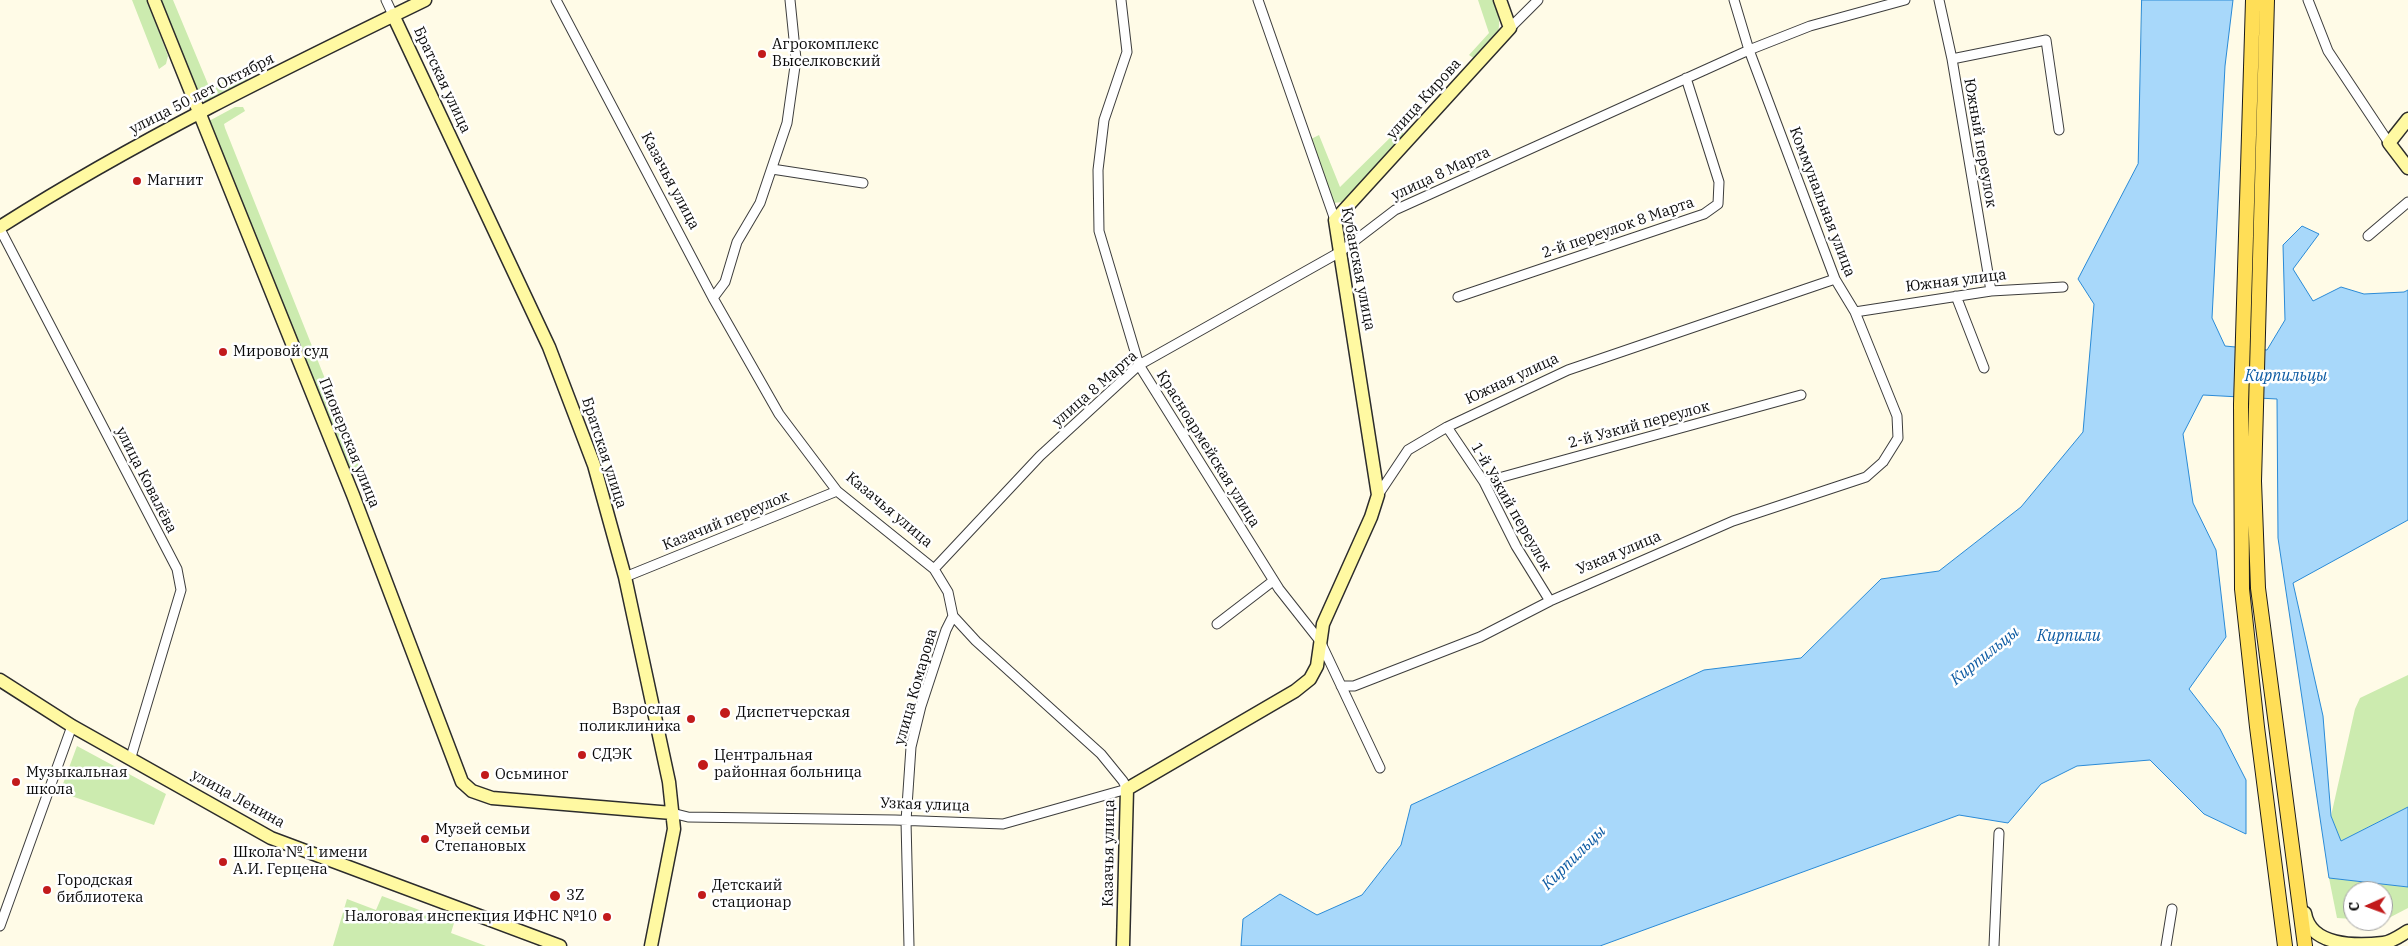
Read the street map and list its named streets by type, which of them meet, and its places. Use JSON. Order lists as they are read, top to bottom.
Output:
{
  "streets": {
    "main road": [
      "Братская улица",
      "улица 50 лет Октября",
      "улица Кирова",
      "Казачья улица",
      "Кубанская улица",
      "Южная улица",
      "Пионерская улица",
      "Узкая улица",
      "улица Ленина"
    ],
    "street": [
      "Южный переулок",
      "улица 8 Марта",
      "Коммунальная улица",
      "2-й переулок 8 Марта",
      "2-й Узкий переулок",
      "Красноармейская улица",
      "улица Ковалёва",
      "1-й Узкий переулок",
      "Казачий переулок",
      "улица Комарова"
    ]
  },
  "crossings": [
    ["Братская улица", "улица 50 лет Октября"],
    ["Братская улица", "Казачий переулок"],
    ["Братская улица", "Узкая улица"],
    ["улица 50 лет Октября", "Пионерская улица"],
    ["улица 50 лет Октября", "улица Ковалёва"],
    ["улица Кирова", "Кубанская улица"],
    ["Южный переулок", "Южная улица"],
    ["улица 8 Марта", "Казачья улица"],
    ["улица 8 Марта", "Коммунальная улица"],
    ["улица 8 Марта", "2-й переулок 8 Марта"],
    ["улица 8 Марта", "Кубанская улица"],
    ["улица 8 Марта", "Красноармейская улица"],
    ["Казачья улица", "Казачий переулок"],
    ["Казачья улица", "Узкая улица"],
    ["Казачья улица", "улица Комарова"],
    ["Коммунальная улица", "Южная улица"],
    ["Коммунальная улица", "Узкая улица"],
    ["Кубанская улица", "Южная улица"],
    ["Южная улица", "Красноармейская улица"],
    ["Южная улица", "1-й Узкий переулок"],
    ["Южная улица", "Узкая улица"],
    ["2-й Узкий переулок", "1-й Узкий переулок"],
    ["Пионерская улица", "Узкая улица"],
    ["Красноармейская улица", "Узкая улица"],
    ["улица Ковалёва", "улица Ленина"],
    ["1-й Узкий переулок", "Узкая улица"],
    ["Узкая улица", "улица Комарова"]
  ],
  "water": ["Кирпильцы", "Кирпили"],
  "places": [
    "Агрокомплекс Выселковский",
    "Магнит",
    "Мировой суд",
    "Диспетчерская",
    "Взрослая поликлиника",
    "СДЭК",
    "Центральная районная больница",
    "Осьминог",
    "Музыкальная школа",
    "Музей семьи Степановых",
    "Школа № 1 имени А.И. Герцена",
    "Городская библиотека",
    "Детскаий стационар",
    "3Z",
    "Налоговая инспекция ИФНС №10"
  ],
  "north": "left"
}
